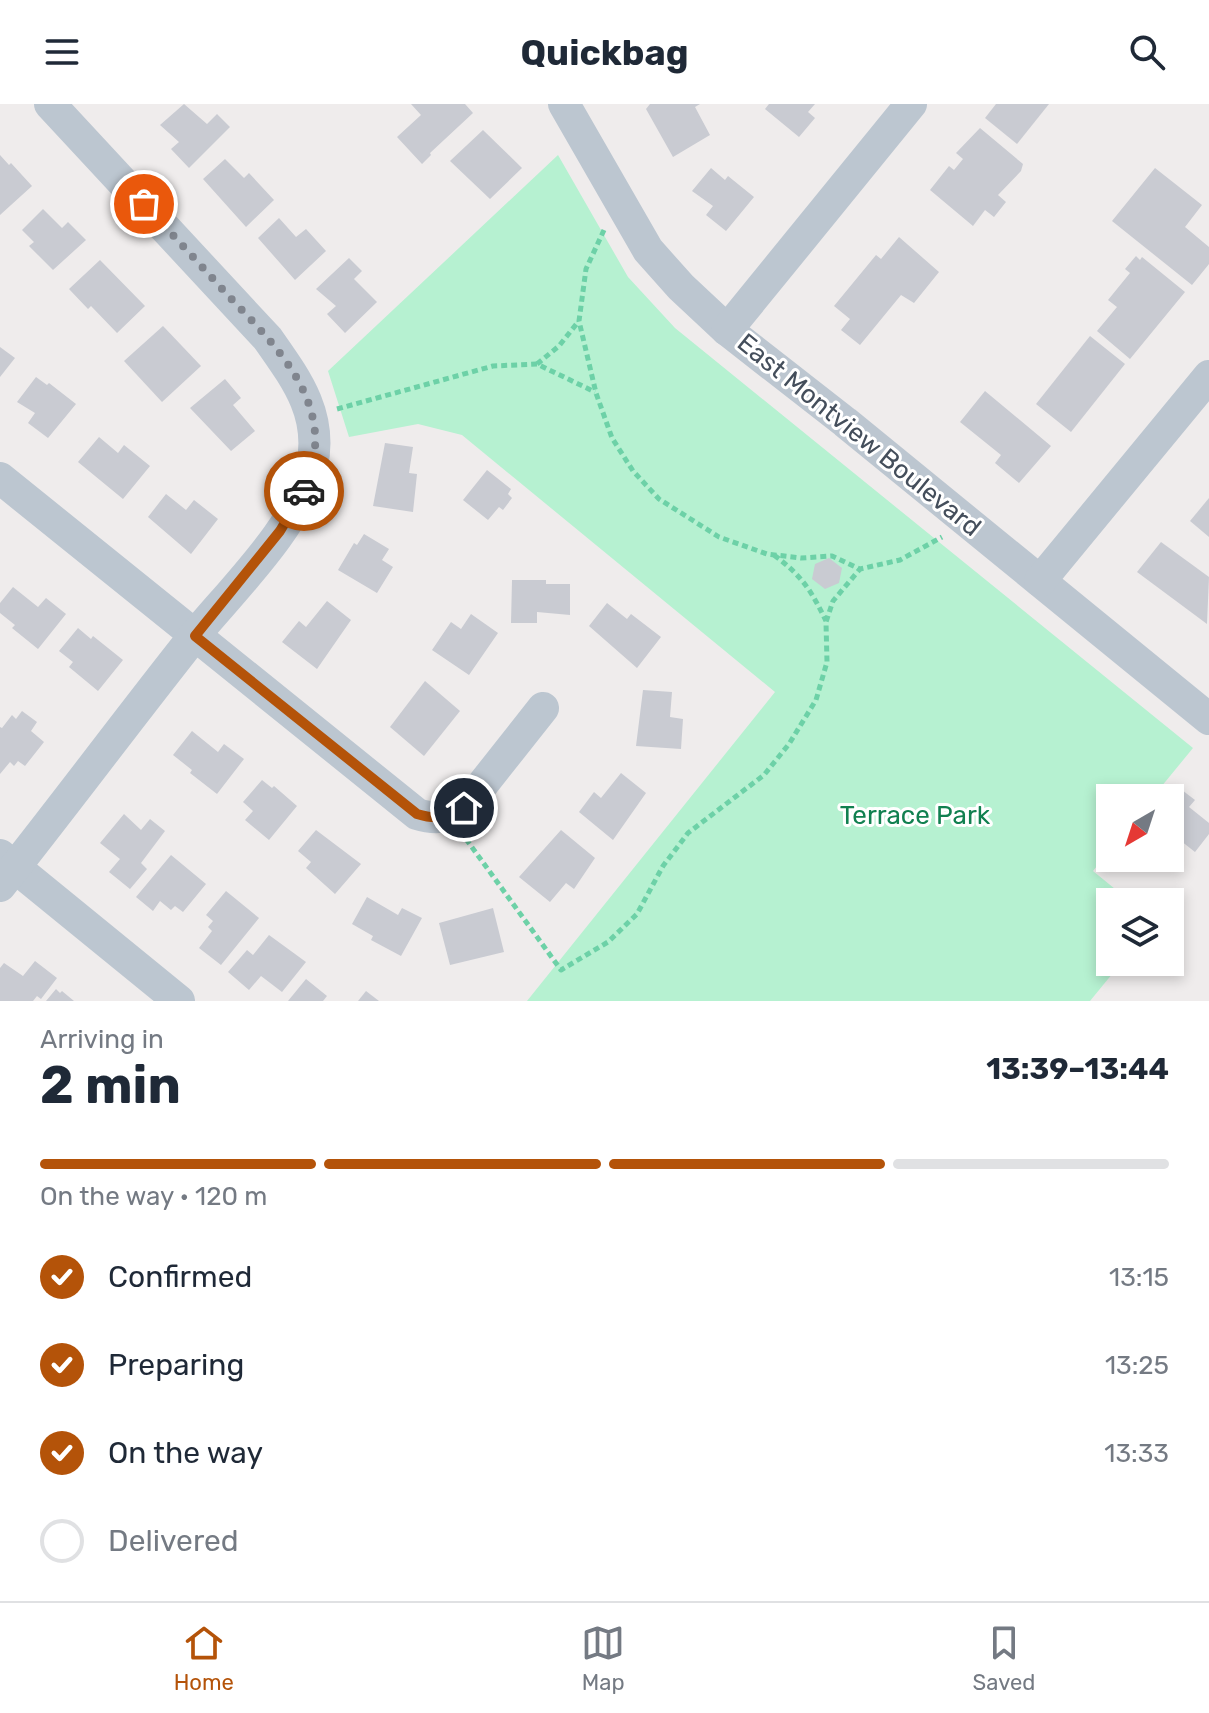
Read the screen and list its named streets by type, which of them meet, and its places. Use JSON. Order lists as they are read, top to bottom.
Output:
{
  "streets": {
    "street": ["East Montview Boulevard"]
  },
  "parks": ["Terrace Park"],
  "north": "bottom left",
  "page": {
    "header": "Quickbag",
    "heading": ["2 min", "Arriving in", "13:39–13:44"],
    "bar": "On the way · 120 m",
    "list": [
      ["Confirmed", "13:15"],
      ["Preparing", "13:25"],
      ["On the way", "13:33"],
      "Delivered"
    ],
    "tabs": ["Home", "Map", "Saved"]
  }
}
